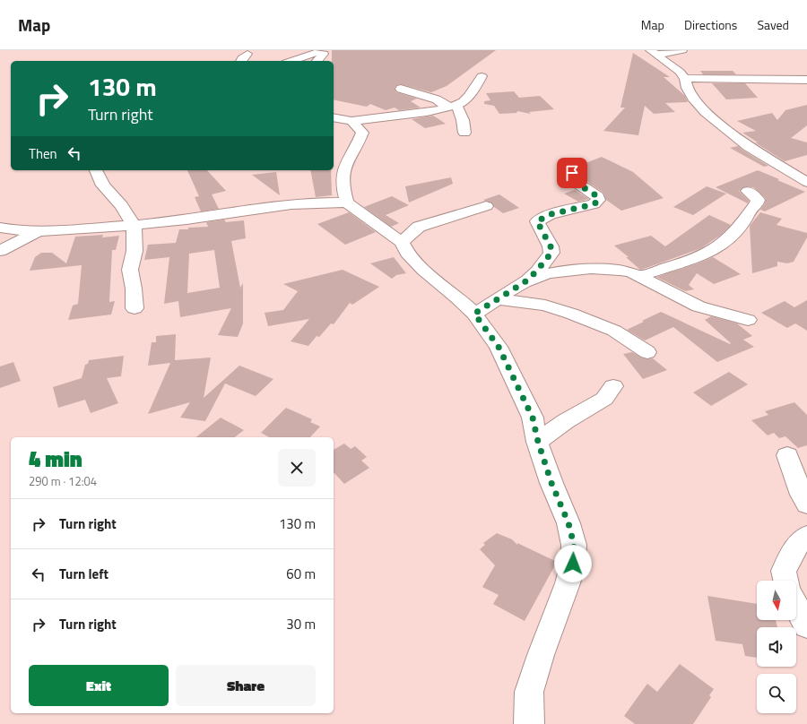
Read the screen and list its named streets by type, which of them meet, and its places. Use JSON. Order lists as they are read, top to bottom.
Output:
{
  "north": "bottom",
  "page": {
    "header": "Map",
    "nav": ["Map", "Directions", "Saved"],
    "turn": ["130 m", "Turn right"],
    "then": "Then",
    "heading": ["4 min", "290 m · 12:04"],
    "list": [
      {
        "name": "Turn right",
        "value": "130 m"
      },
      {
        "name": "Turn left",
        "value": "60 m"
      },
      {
        "name": "Turn right",
        "value": "30 m"
      }
    ],
    "buttons": ["Exit", "Share"]
  }
}
